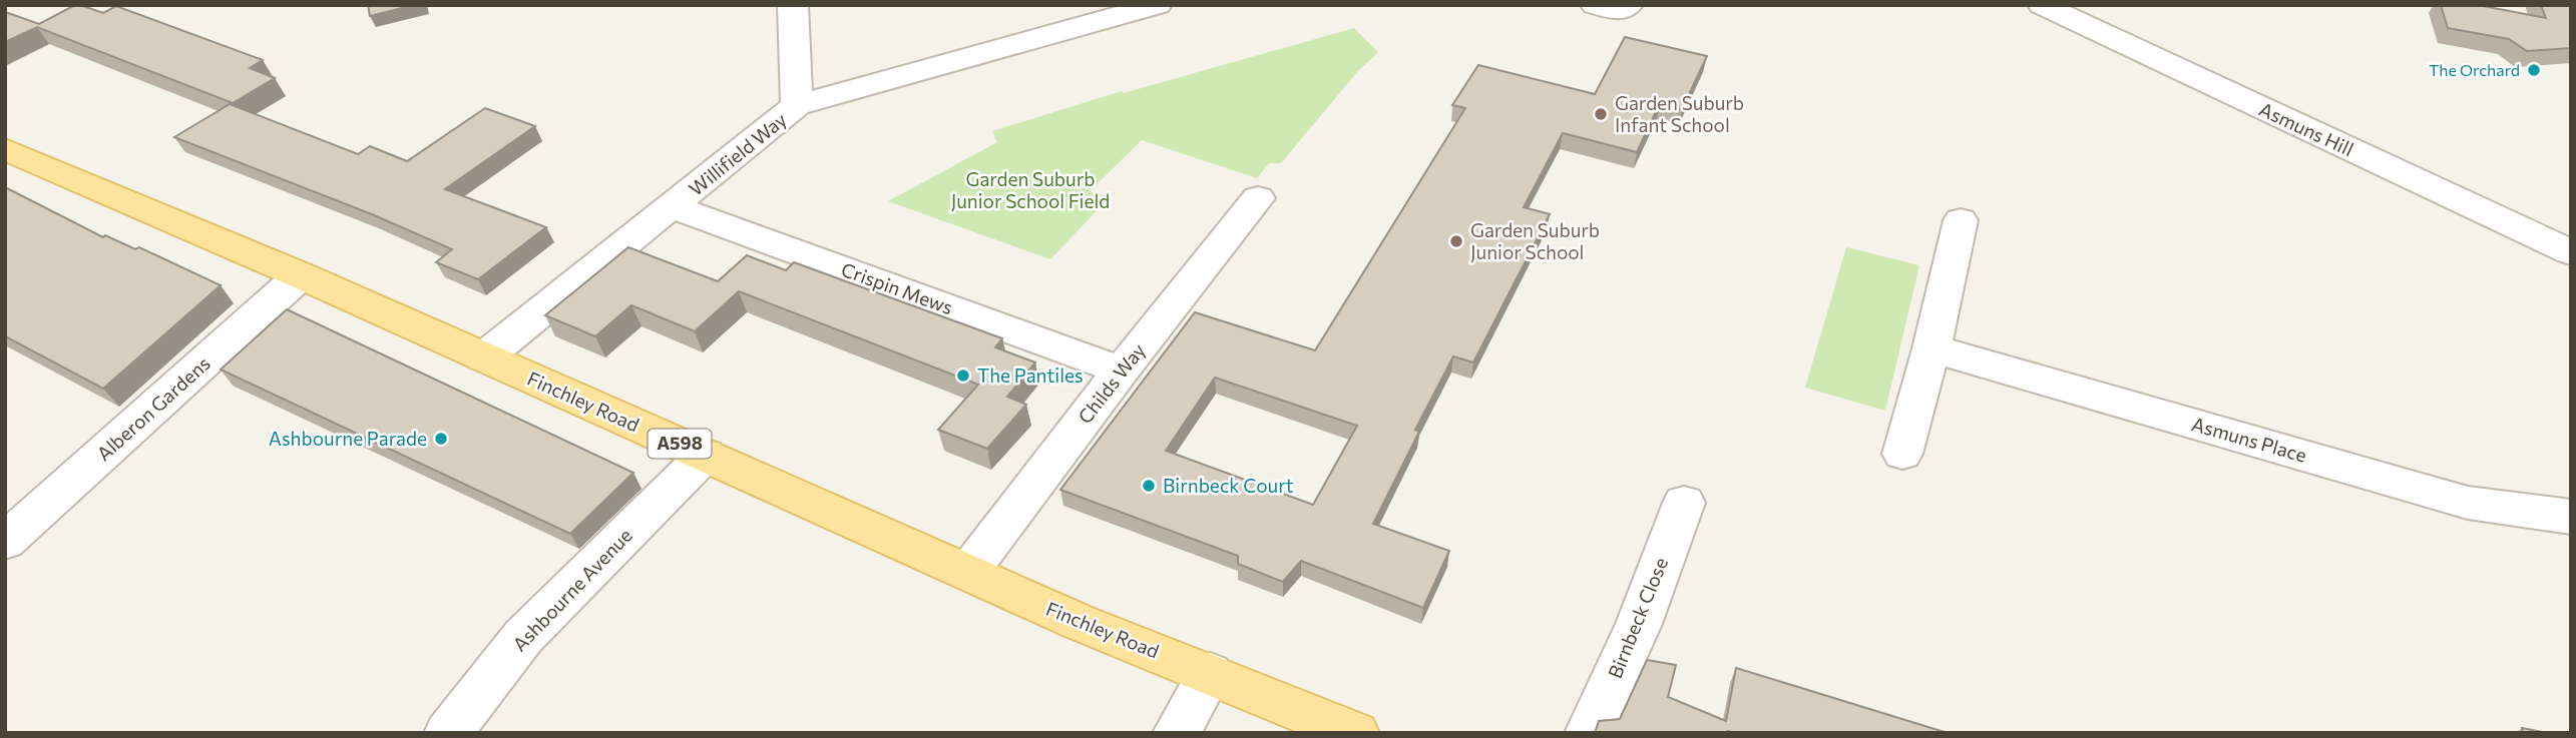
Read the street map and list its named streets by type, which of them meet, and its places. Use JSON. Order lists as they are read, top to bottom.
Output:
{
  "streets": {
    "main road": ["Finchley Road", "A598"],
    "street": [
      "Asmuns Hill",
      "Willifield Way",
      "Crispin Mews",
      "Childs Way",
      "Alberon Gardens",
      "Asmuns Place",
      "Ashbourne Avenue",
      "Birnbeck Close"
    ]
  },
  "crossings": [
    ["Willifield Way", "Crispin Mews"],
    ["Willifield Way", "Finchley Road"],
    ["Crispin Mews", "Childs Way"],
    ["Childs Way", "Finchley Road"],
    ["Finchley Road", "Alberon Gardens"],
    ["Finchley Road", "Ashbourne Avenue"]
  ],
  "parks": ["Garden Suburb Junior School Field"],
  "places": [
    "The Orchard",
    "Garden Suburb Infant School",
    "Garden Suburb Junior School",
    "The Pantiles",
    "Ashbourne Parade",
    "Birnbeck Court"
  ]
}
